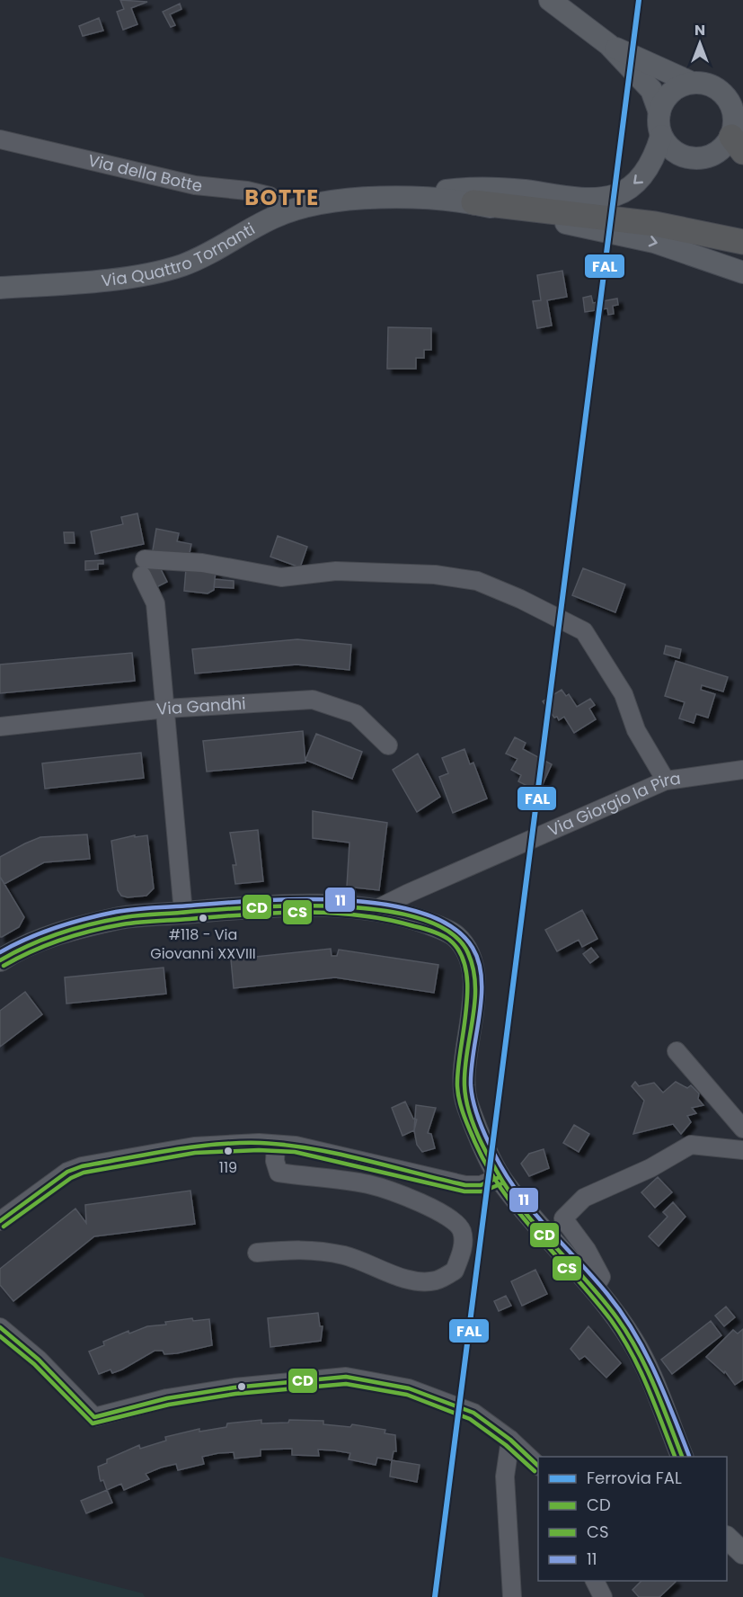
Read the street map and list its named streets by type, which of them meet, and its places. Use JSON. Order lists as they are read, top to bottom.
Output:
{
  "streets": {
    "main road": ["Via Quattro Tornanti"],
    "street": ["Via della Botte", "Via Gandhi", "Via Giorgio la Pira"]
  },
  "crossings": [
    ["Via della Botte", "Via Quattro Tornanti"]
  ],
  "districts": ["BOTTE"],
  "places": ["#118 - Via Giovanni XXVIII", "119"],
  "lines": [
    "rail line FAL",
    "transit line 11",
    "transit line CD",
    "transit line CS"
  ],
  "legend": [
    "Ferrovia FAL",
    "CD",
    "CS",
    "11"
  ],
  "north": "top"
}
